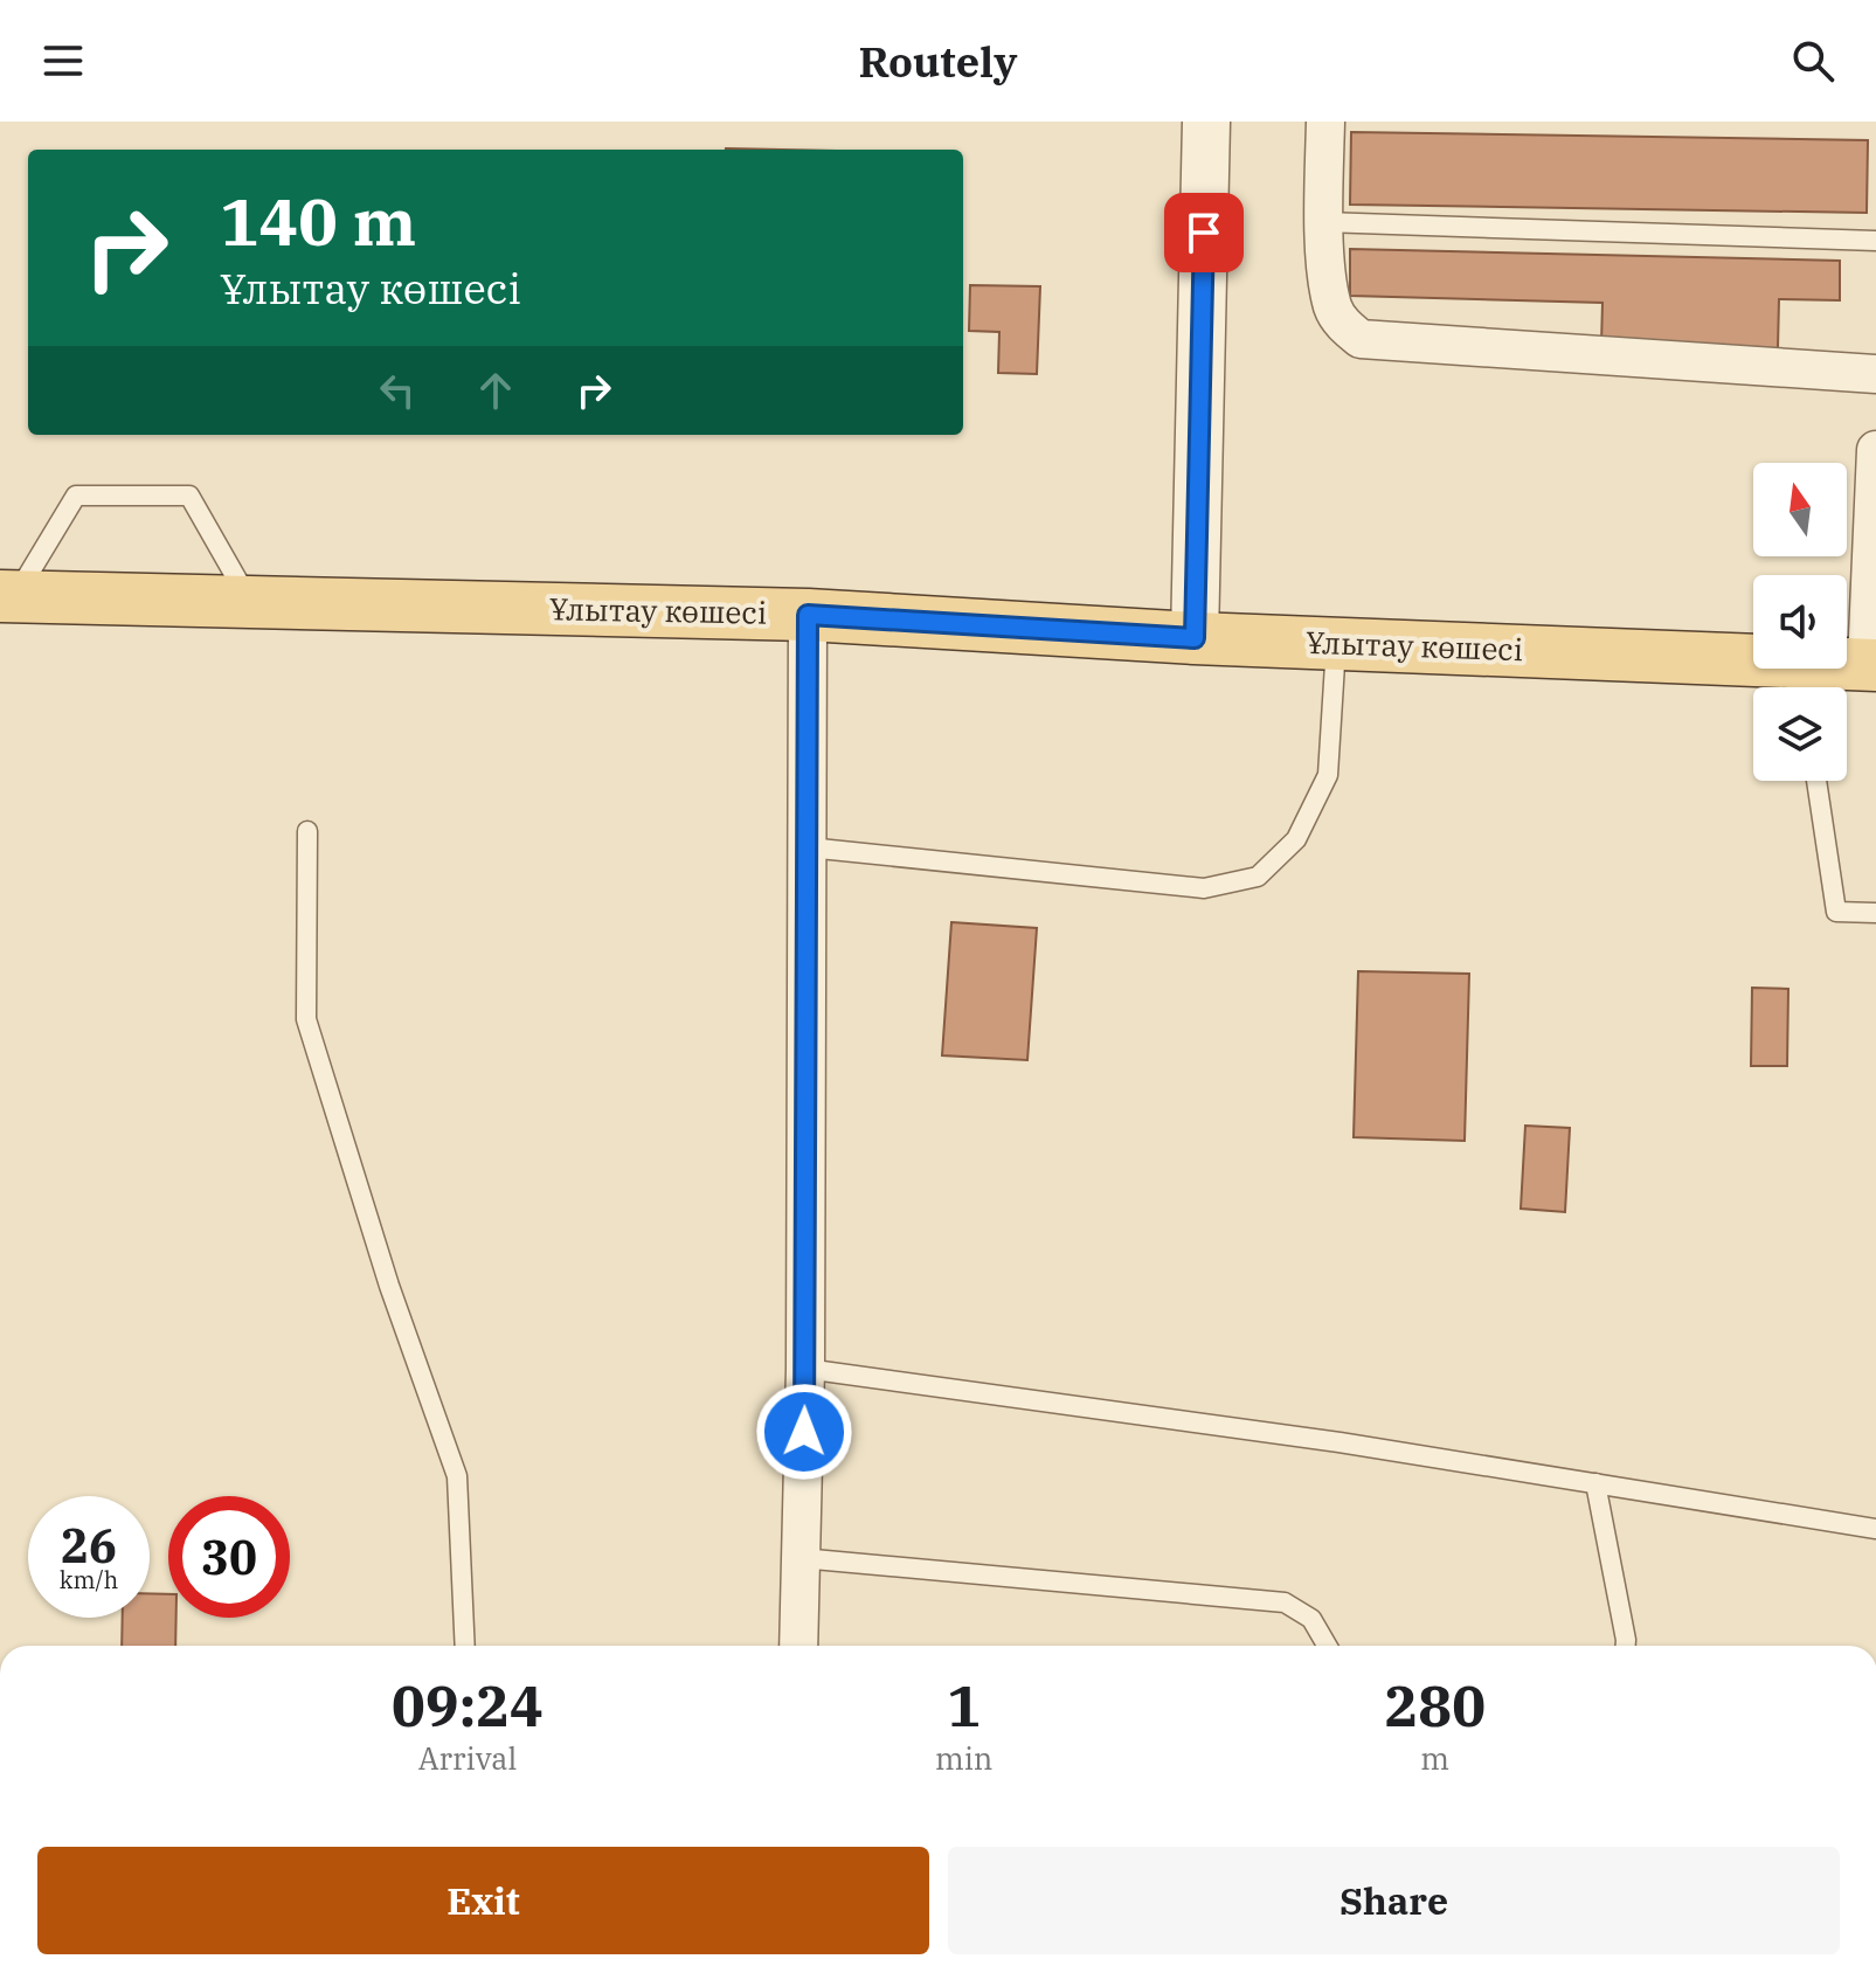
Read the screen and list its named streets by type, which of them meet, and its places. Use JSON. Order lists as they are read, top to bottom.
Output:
{
  "streets": {
    "main road": ["Ұлытау көшесі"]
  },
  "north": "top",
  "page": {
    "header": "Routely",
    "turn": ["140 m", "Ұлытау көшесі"],
    "speed": "26 km/h",
    "limit": "30",
    "eta": [
      "09:24",
      "Arrival",
      "1",
      "min",
      "280",
      "m"
    ],
    "buttons": ["Exit", "Share"]
  }
}
